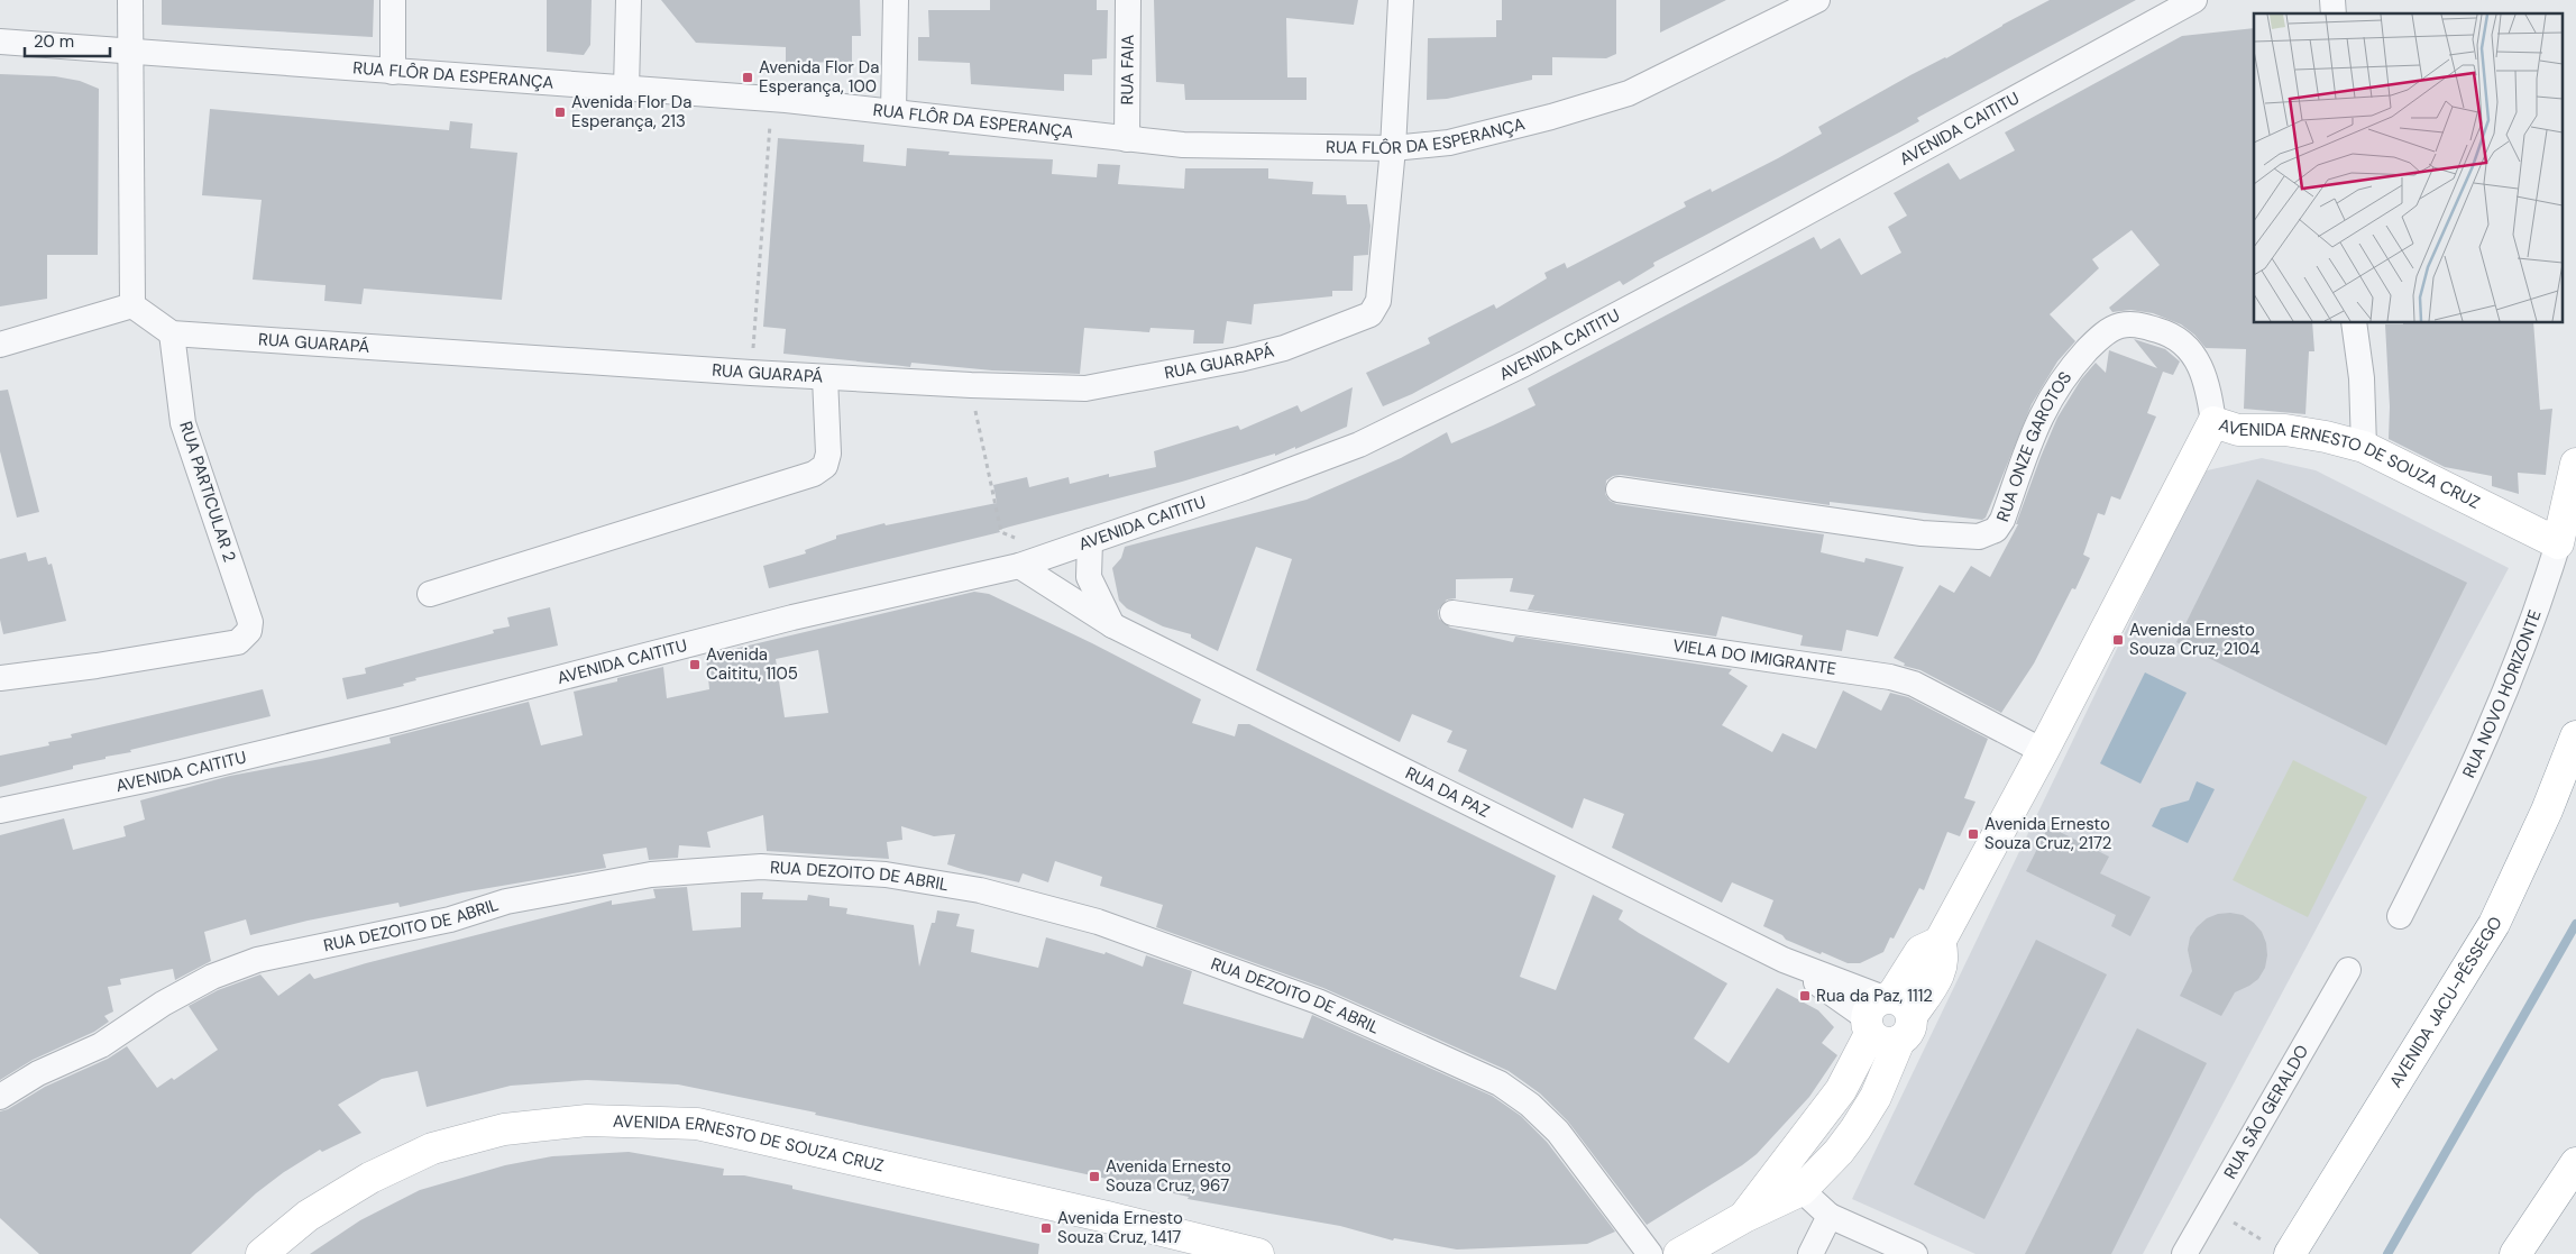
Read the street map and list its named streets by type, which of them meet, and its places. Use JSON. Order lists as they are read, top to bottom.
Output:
{
  "streets": {
    "main road": ["AVENIDA ERNESTO DE SOUZA CRUZ", "RUA NOVO HORIZONTE", "AVENIDA JACU-PÊSSEGO"],
    "street": [
      "RUA FAIA",
      "RUA FLÔR DA ESPERANÇA",
      "AVENIDA CAITITU",
      "RUA GUARAPÁ",
      "RUA ONZE GAROTOS",
      "RUA PARTICULAR 2",
      "VIELA DO IMIGRANTE",
      "RUA DA PAZ",
      "RUA DEZOITO DE ABRIL",
      "RUA SÃO GERALDO"
    ]
  },
  "crossings": [
    ["RUA FAIA", "RUA FLÔR DA ESPERANÇA"],
    ["RUA FLÔR DA ESPERANÇA", "RUA GUARAPÁ"],
    ["AVENIDA CAITITU", "RUA DA PAZ"],
    ["RUA GUARAPÁ", "RUA PARTICULAR 2"],
    ["RUA ONZE GAROTOS", "AVENIDA ERNESTO DE SOUZA CRUZ"],
    ["AVENIDA ERNESTO DE SOUZA CRUZ", "VIELA DO IMIGRANTE"],
    ["AVENIDA ERNESTO DE SOUZA CRUZ", "RUA NOVO HORIZONTE"],
    ["AVENIDA ERNESTO DE SOUZA CRUZ", "RUA DA PAZ"]
  ],
  "places": {
    "transit": [
      "Avenida Flor Da Esperança, 100",
      "Avenida Flor Da Esperança, 213",
      "Avenida Ernesto Souza Cruz, 2104",
      "Avenida Caititu, 1105",
      "Avenida Ernesto Souza Cruz, 2172",
      "Rua da Paz, 1112",
      "Avenida Ernesto Souza Cruz, 967",
      "Avenida Ernesto Souza Cruz, 1417"
    ]
  },
  "scale_bar": "20 m"
}
